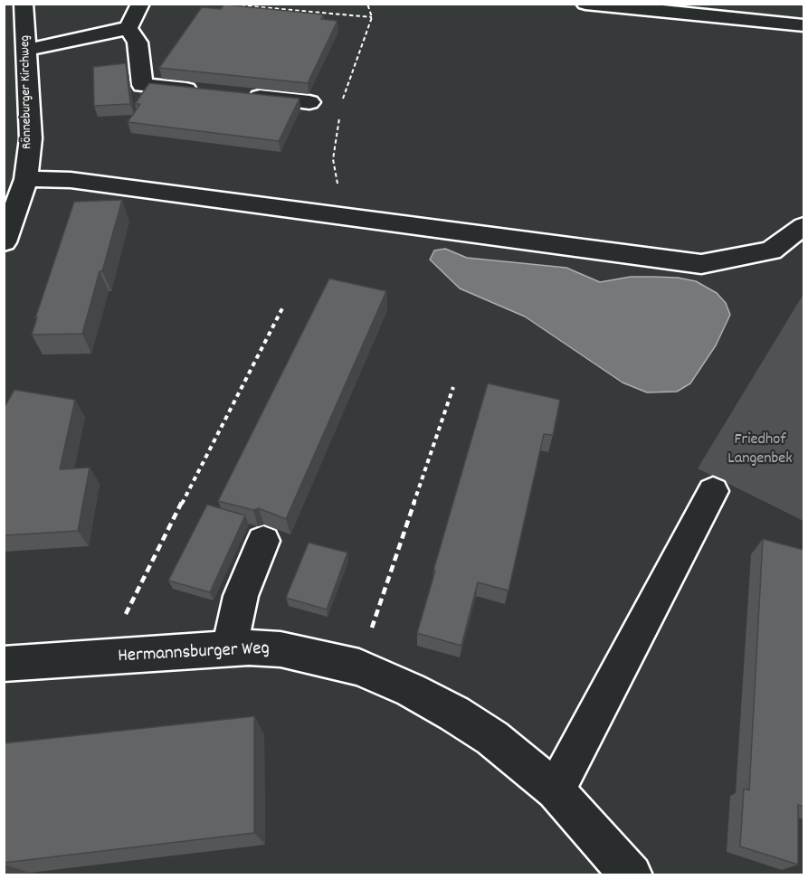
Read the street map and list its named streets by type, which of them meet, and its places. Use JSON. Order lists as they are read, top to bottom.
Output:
{
  "streets": {
    "street": ["Rönneburger Kirchweg", "Hermannsburger Weg"]
  },
  "parks": ["Friedhof Langenbek"]
}
